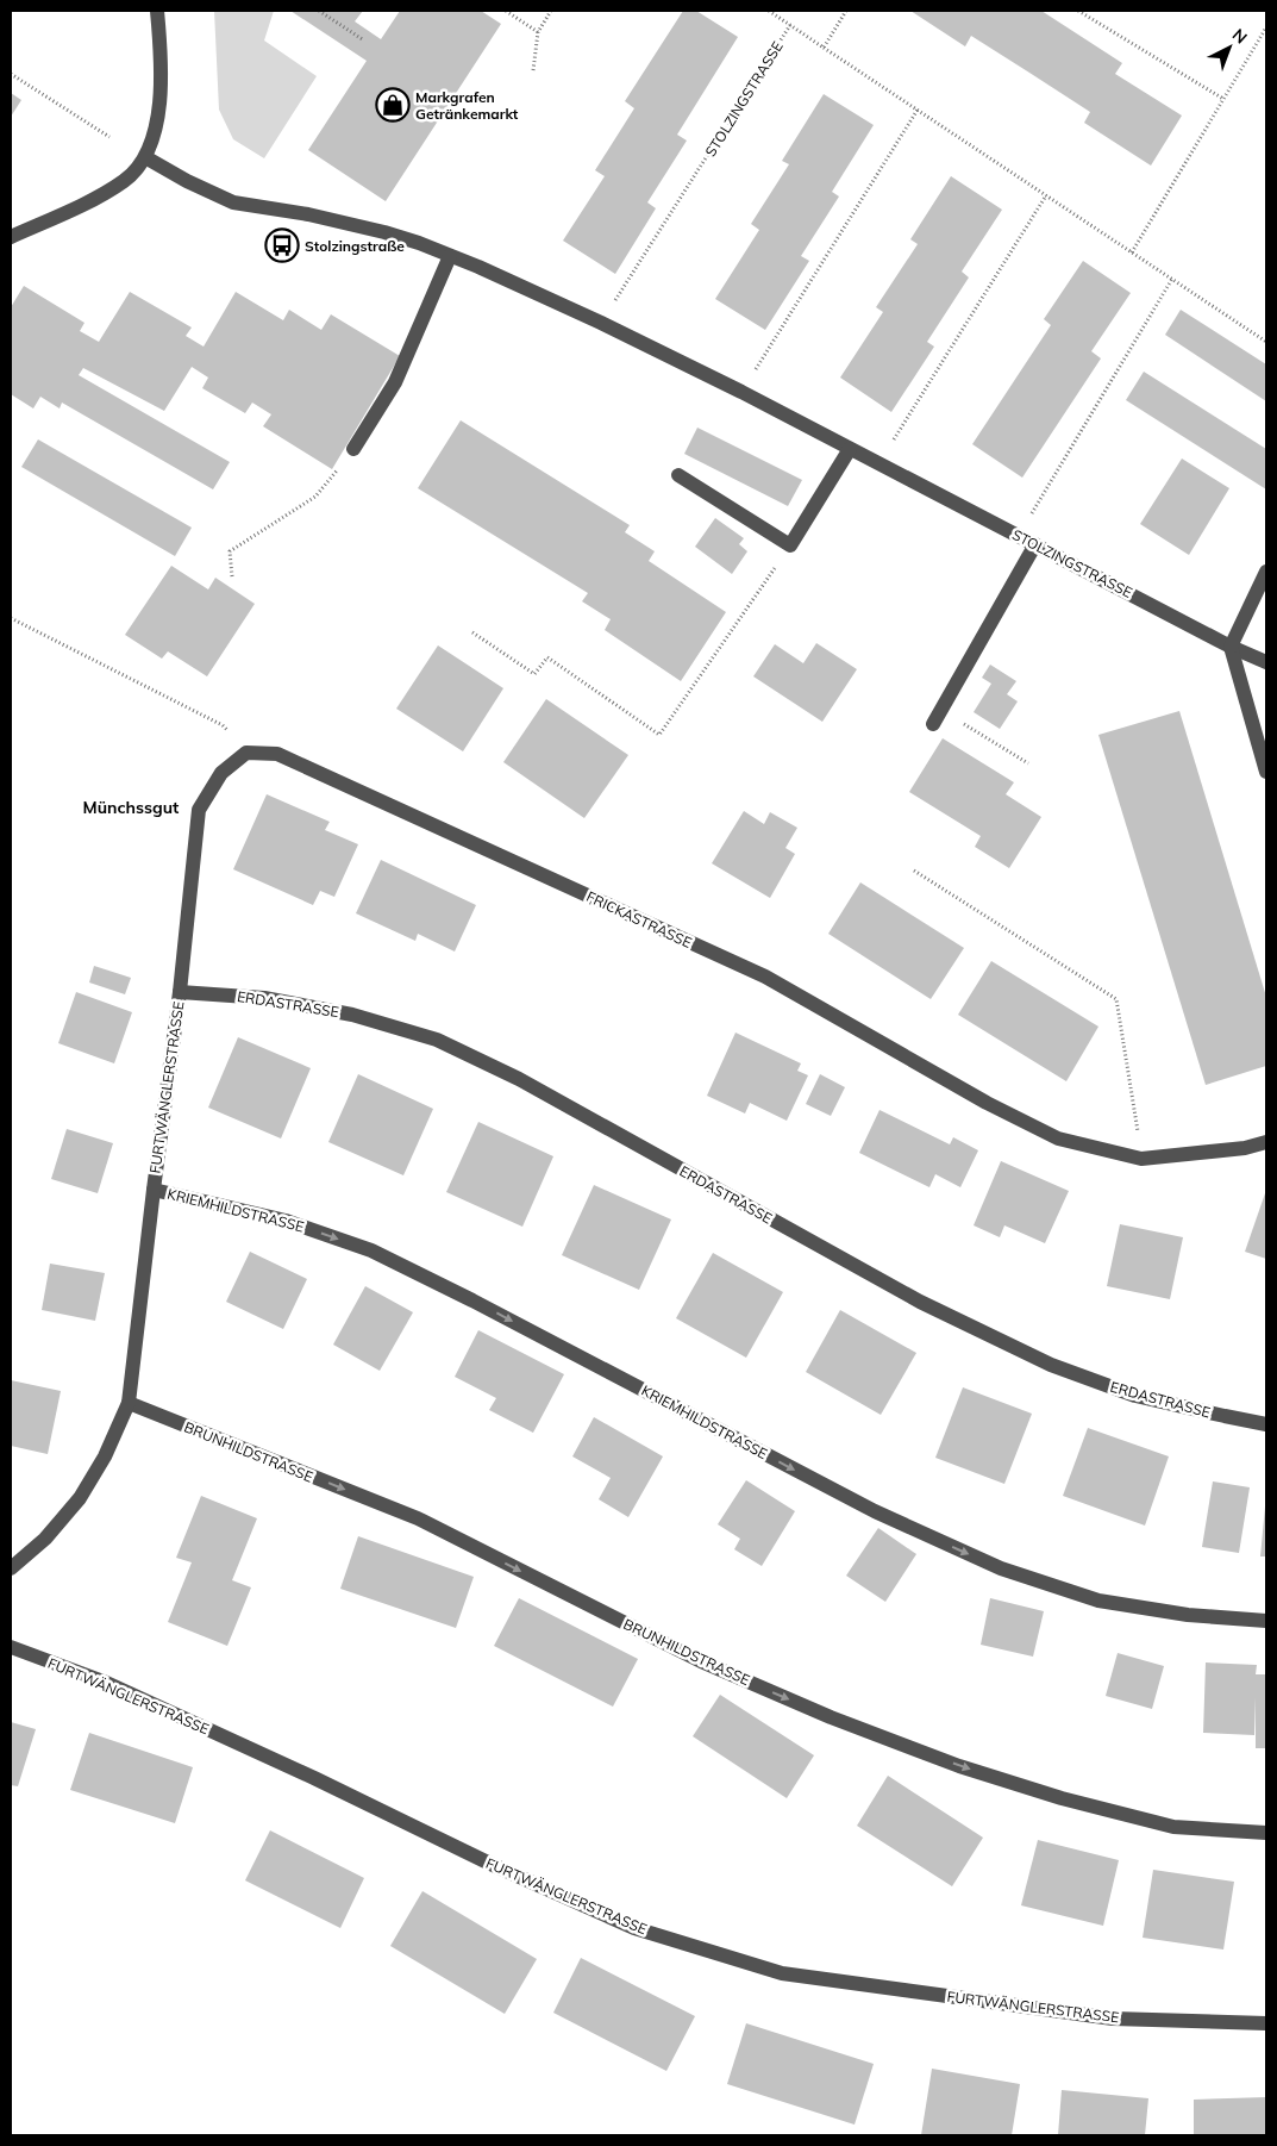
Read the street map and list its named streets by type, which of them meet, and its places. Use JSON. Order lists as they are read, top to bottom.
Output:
{
  "streets": {
    "street": [
      "STOLZINGSTRASSE",
      "FRICKASTRASSE",
      "ERDASTRASSE",
      "FURTWÄNGLERSTRASSE",
      "KRIEMHILDSTRASSE",
      "BRUNHILDSTRASSE"
    ]
  },
  "crossings": [
    ["ERDASTRASSE", "FURTWÄNGLERSTRASSE"],
    ["FURTWÄNGLERSTRASSE", "KRIEMHILDSTRASSE"],
    ["FURTWÄNGLERSTRASSE", "BRUNHILDSTRASSE"]
  ],
  "one_way": ["KRIEMHILDSTRASSE", "BRUNHILDSTRASSE"],
  "districts": ["Münchssgut"],
  "places": {
    "shop": ["Markgrafen Getränkemarkt"],
    "bus stop": ["Stolzingstraße"]
  },
  "north": "top right"
}
